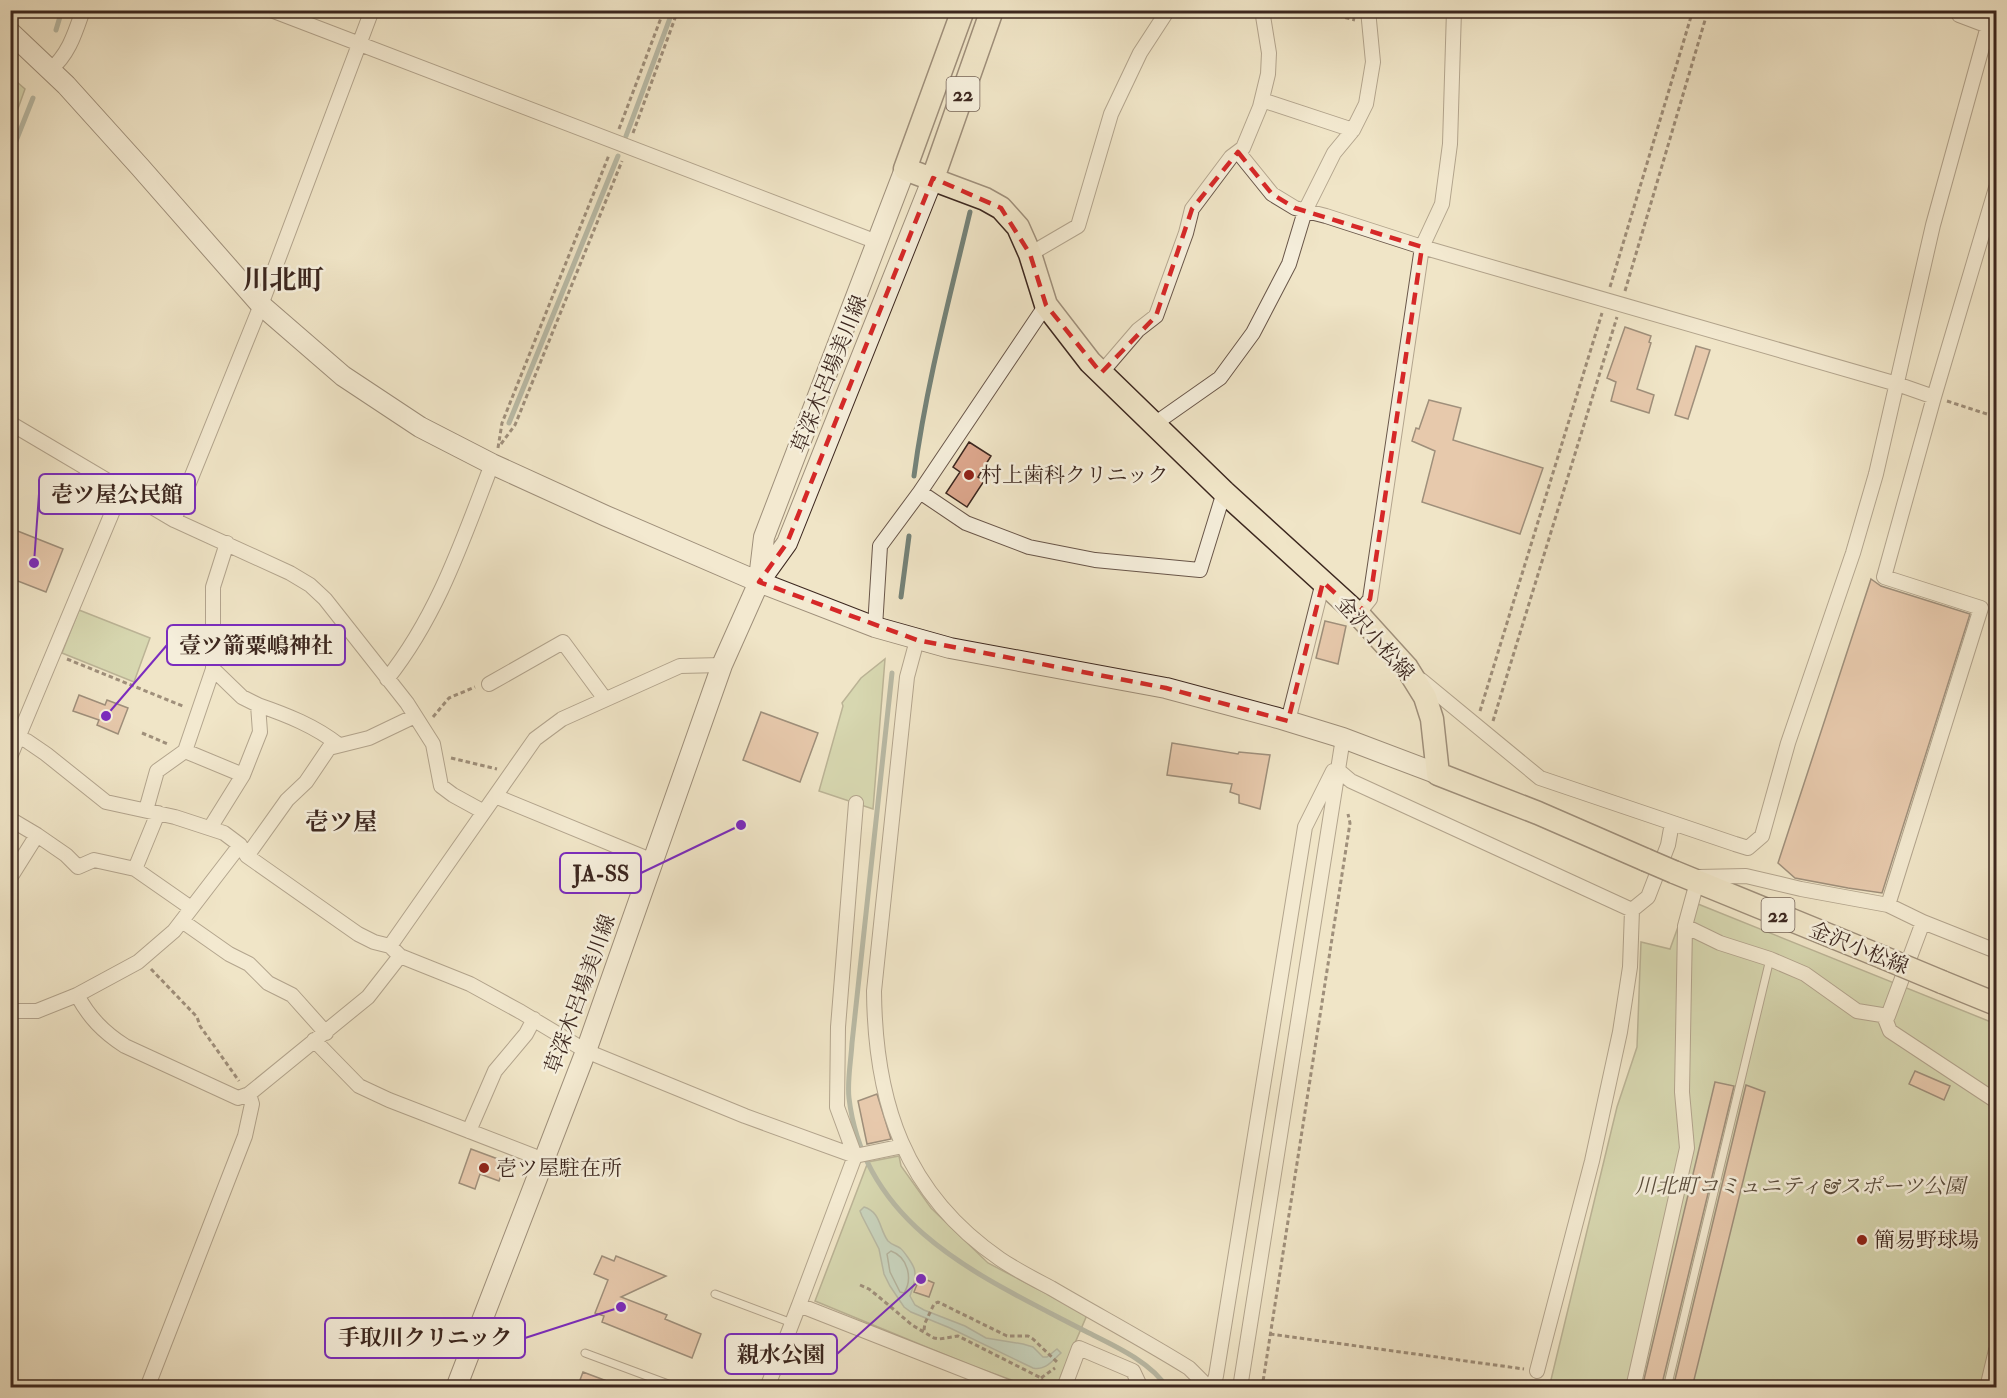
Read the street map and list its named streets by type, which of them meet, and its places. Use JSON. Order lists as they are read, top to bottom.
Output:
{
  "streets": {
    "main road": ["22", "草深木呂場美川線", "金沢小松線"]
  },
  "crossings": [
    ["22", "草深木呂場美川線"],
    ["22", "金沢小松線"],
    ["草深木呂場美川線", "金沢小松線"]
  ],
  "districts": ["川北町", "壱ツ屋"],
  "parks": ["川北町コミュニティ&スポーツ公園"],
  "places": [
    "村上歯科クリニック",
    "壱ツ屋公民館",
    "壹ツ箭粟嶋神社",
    "JA-SS",
    "壱ツ屋駐在所",
    "簡易野球場",
    "親水公園",
    "手取川クリニック"
  ]
}
